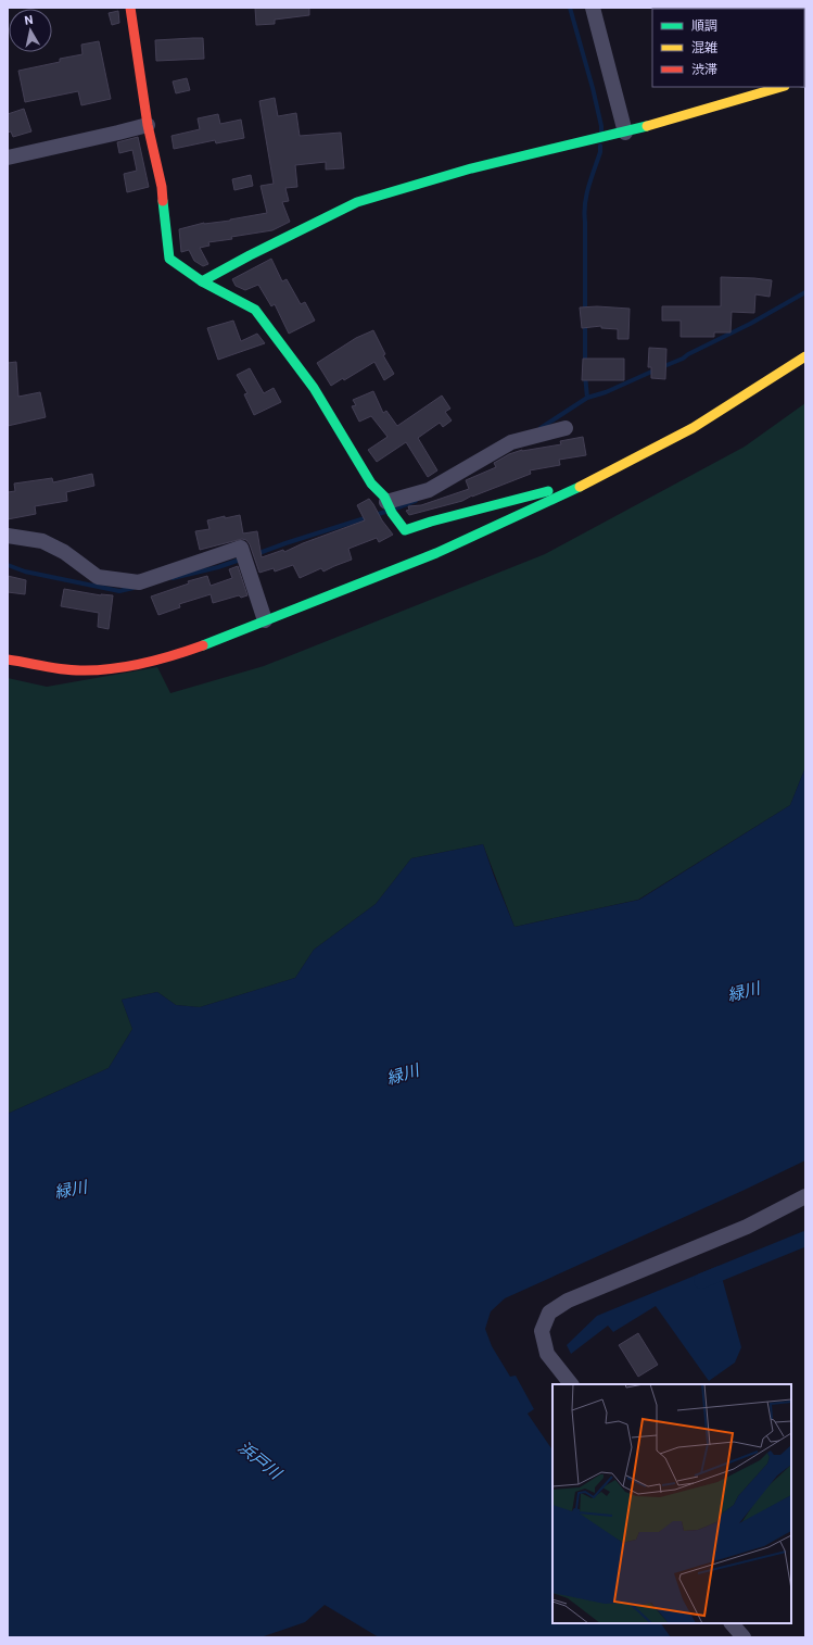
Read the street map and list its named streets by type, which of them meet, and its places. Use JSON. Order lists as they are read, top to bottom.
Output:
{
  "water": ["緑川", "浜戸川"],
  "legend": ["順調", "混雑", "渋滞"],
  "north": "top"
}
